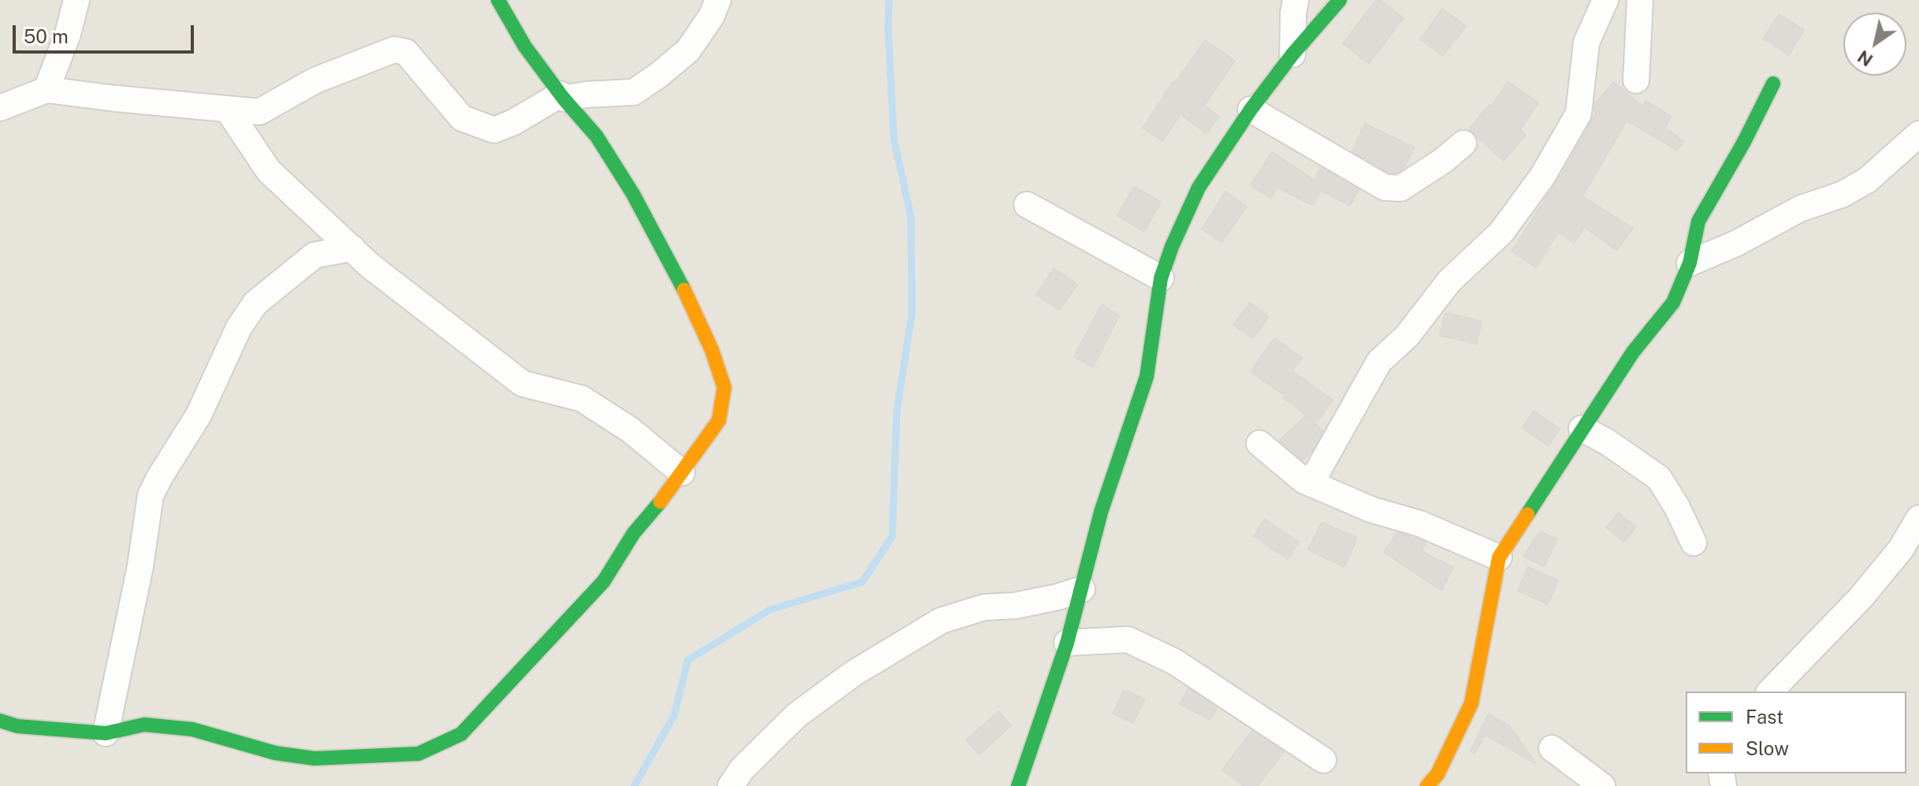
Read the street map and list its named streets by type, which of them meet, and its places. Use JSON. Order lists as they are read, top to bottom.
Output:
{
  "legend": ["Fast", "Slow"],
  "scale_bar": "50 m",
  "north": "bottom left"
}
